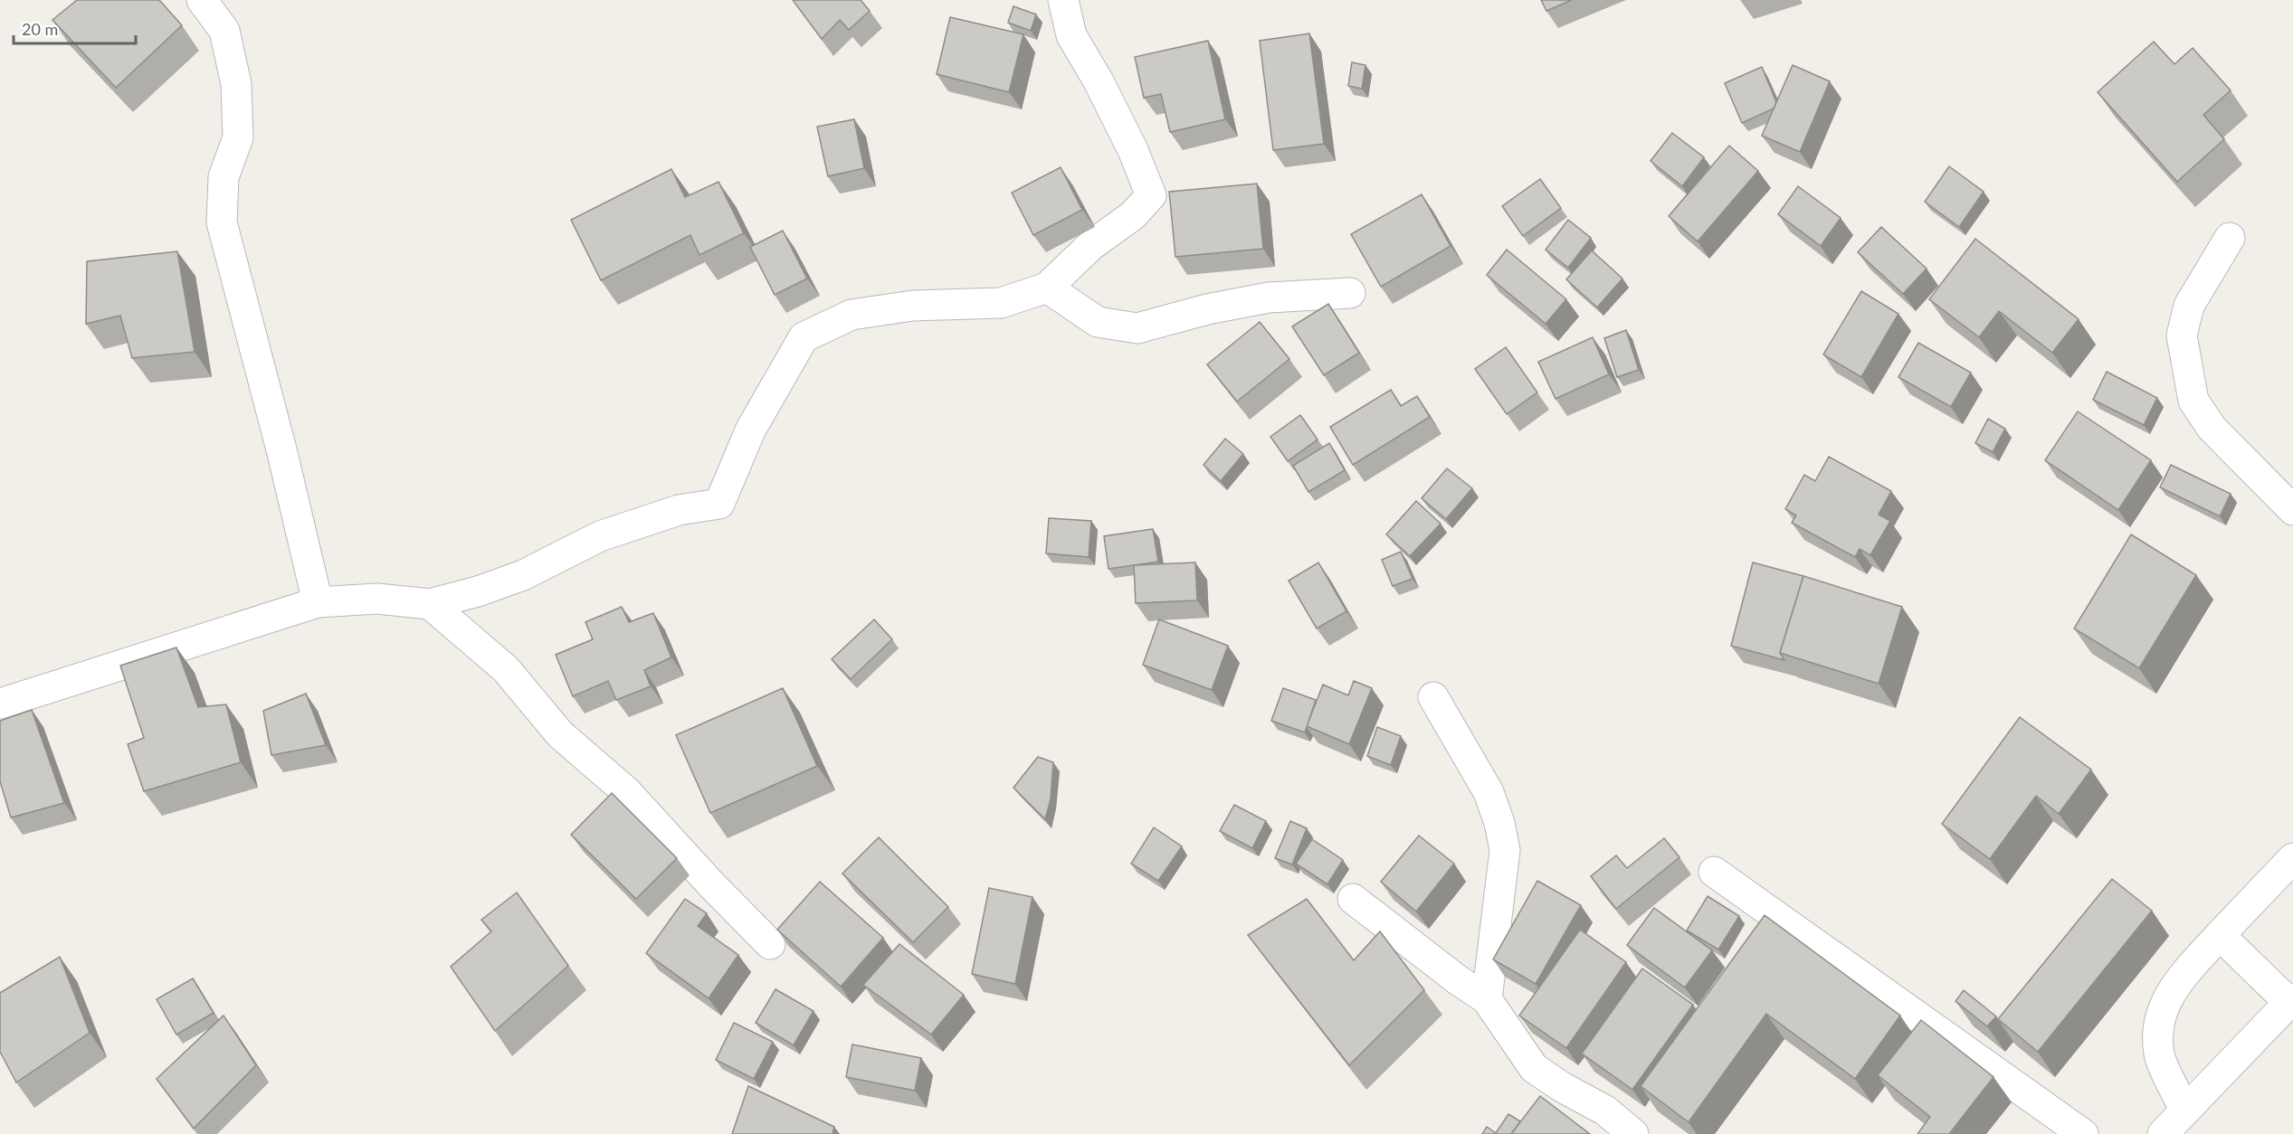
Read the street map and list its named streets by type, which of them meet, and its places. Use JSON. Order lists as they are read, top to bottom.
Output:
{
  "scale_bar": "20 m"
}
